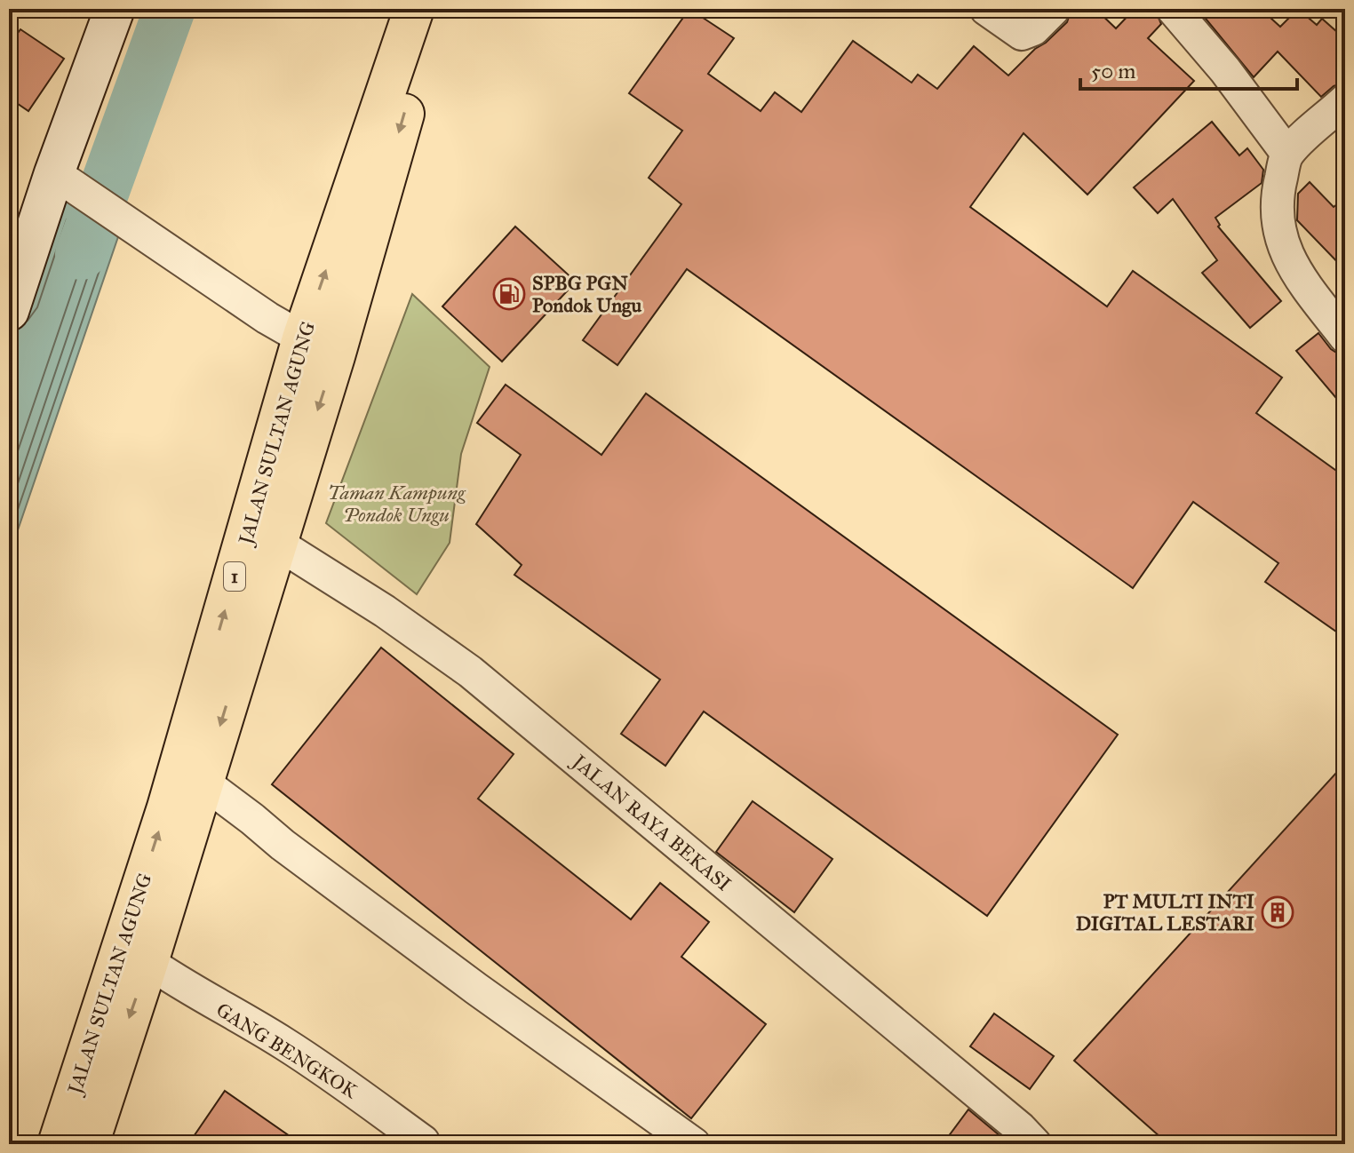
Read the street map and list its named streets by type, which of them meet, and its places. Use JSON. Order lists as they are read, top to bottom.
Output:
{
  "streets": {
    "highway": ["JALAN SULTAN AGUNG", "1"],
    "street": ["JALAN RAYA BEKASI", "GANG BENGKOK"]
  },
  "crossings": [
    ["JALAN SULTAN AGUNG", "JALAN RAYA BEKASI"],
    ["JALAN SULTAN AGUNG", "GANG BENGKOK"]
  ],
  "parks": ["Taman Kampung Pondok Ungu"],
  "places": {
    "fuel station": ["SPBG PGN Pondok Ungu"],
    "building": ["PT MULTI INTI DIGITAL LESTARI"]
  },
  "scale_bar": "50 m"
}
